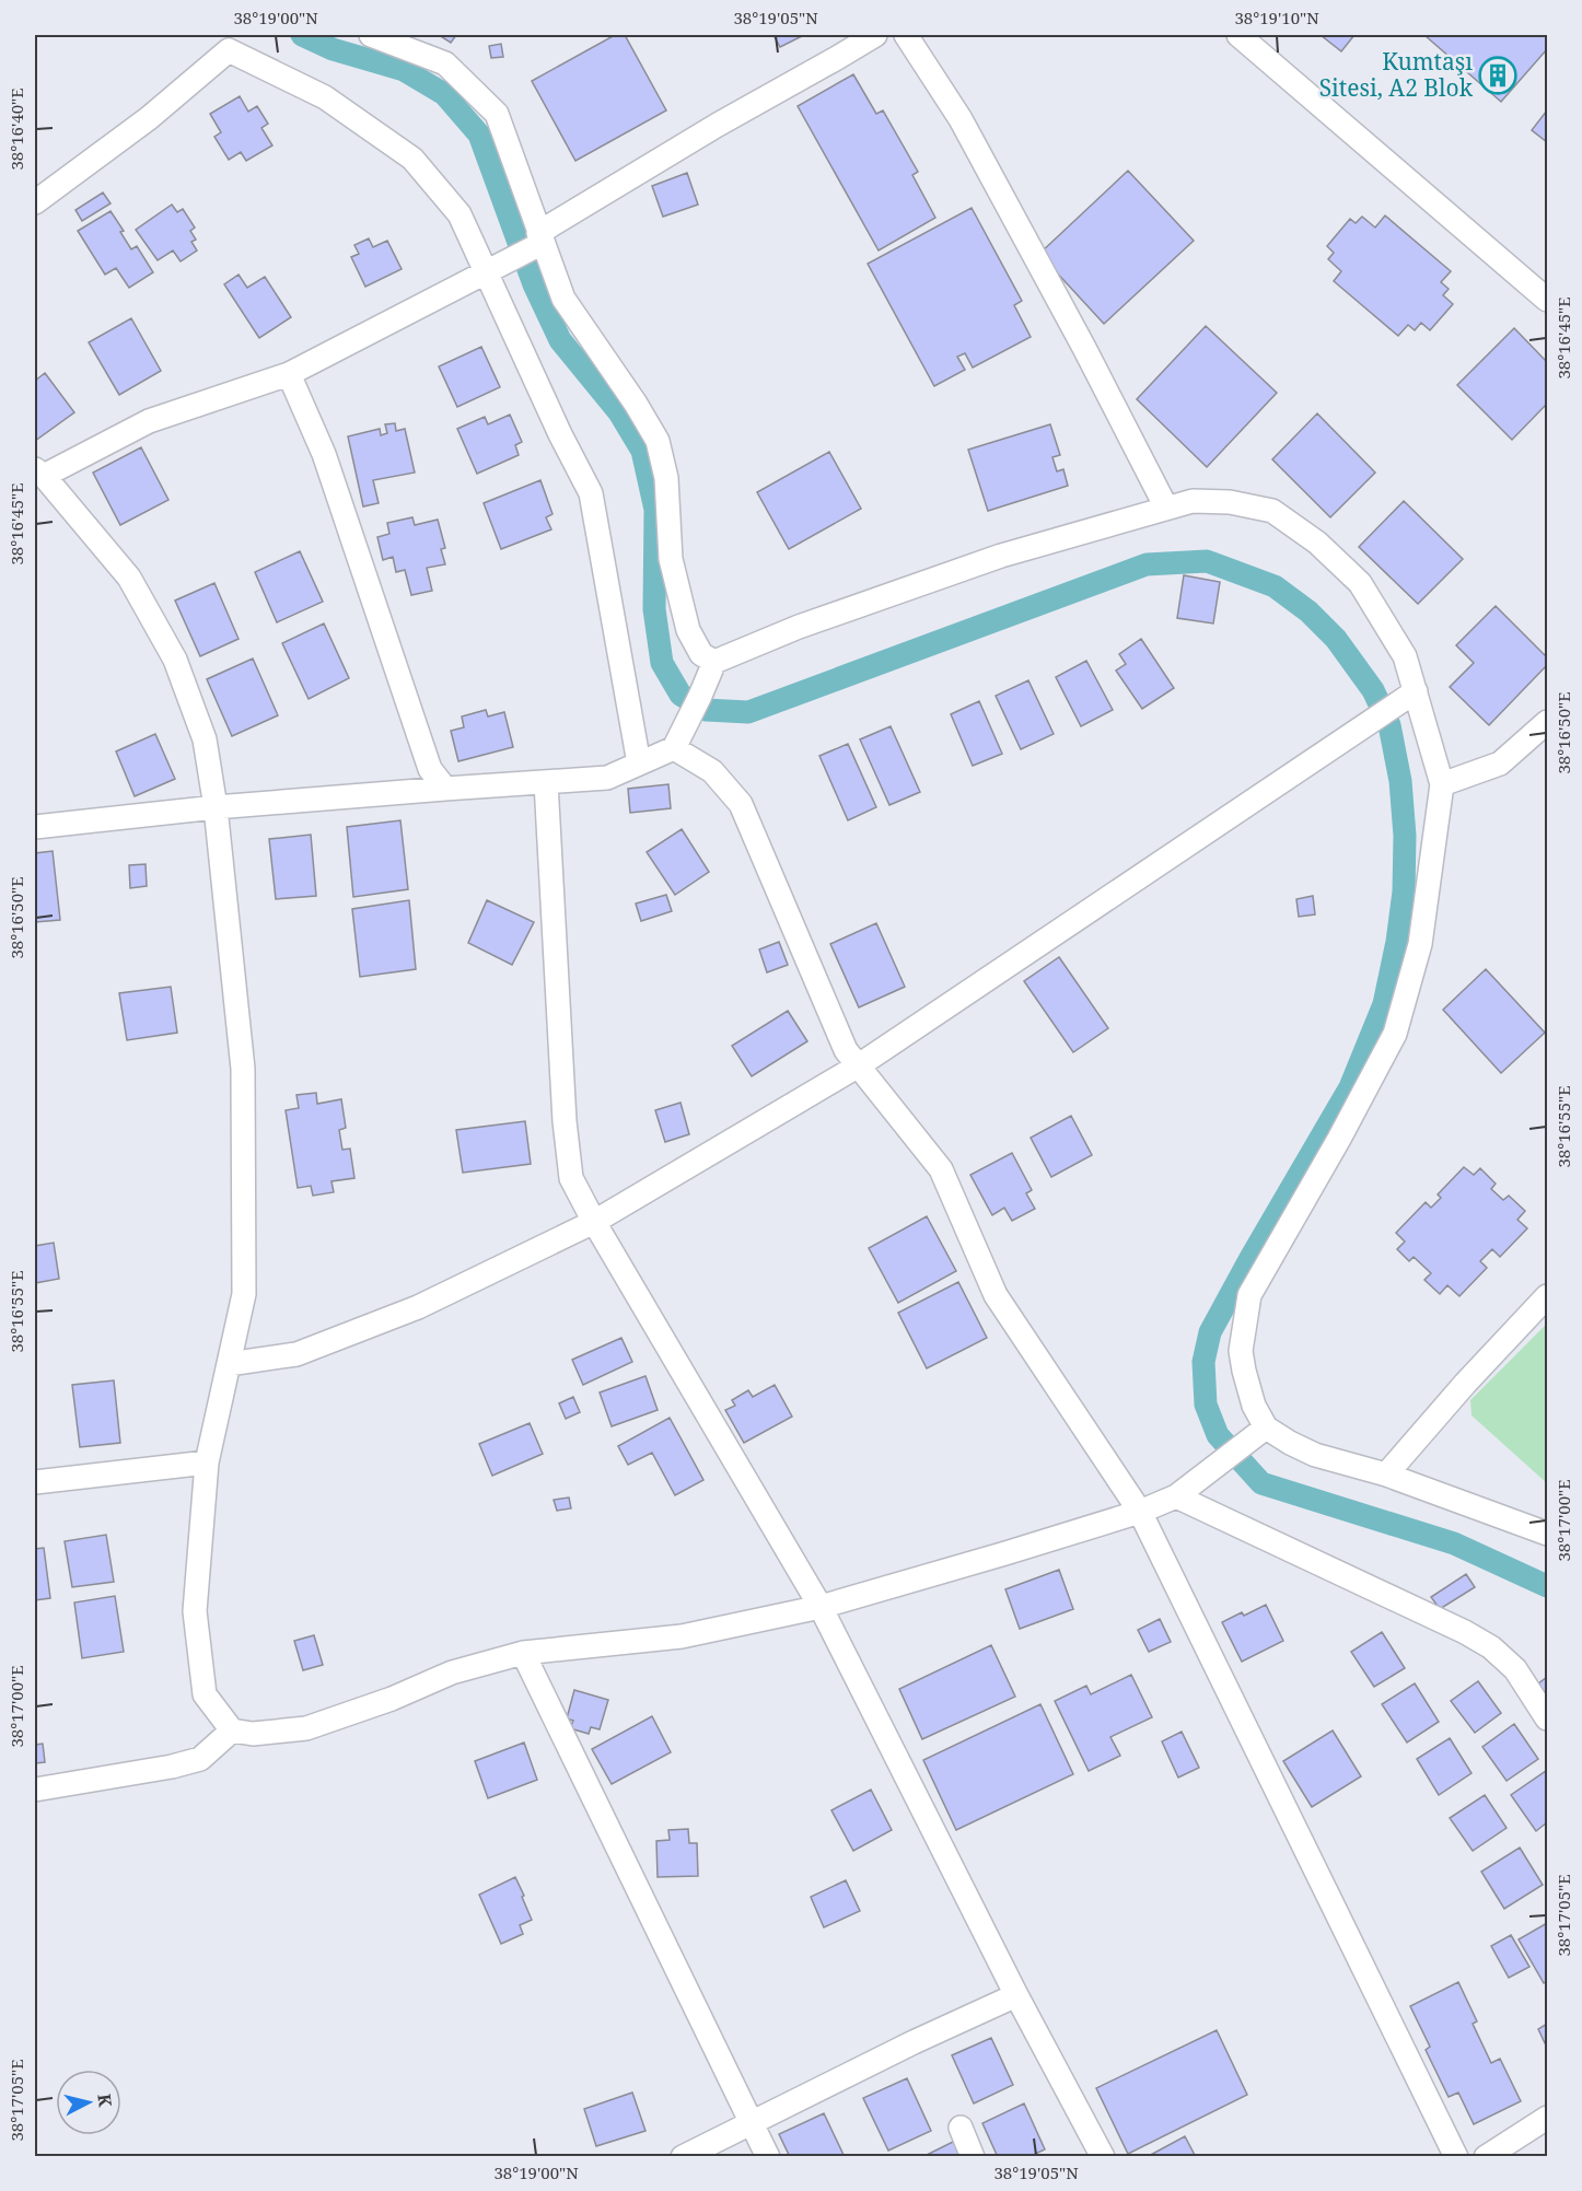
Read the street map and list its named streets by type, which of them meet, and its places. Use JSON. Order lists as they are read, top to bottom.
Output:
{
  "places": {
    "building": ["Kumtaşı Sitesi, A2 Blok"]
  },
  "north": "right",
  "coordinates": [
    "38°19'00\"N",
    "38°19'05\"N",
    "38°19'10\"N",
    "38°16'40\"E",
    "38°16'45\"E",
    "38°16'50\"E",
    "38°16'55\"E",
    "38°17'00\"E",
    "38°17'05\"E"
  ]
}
